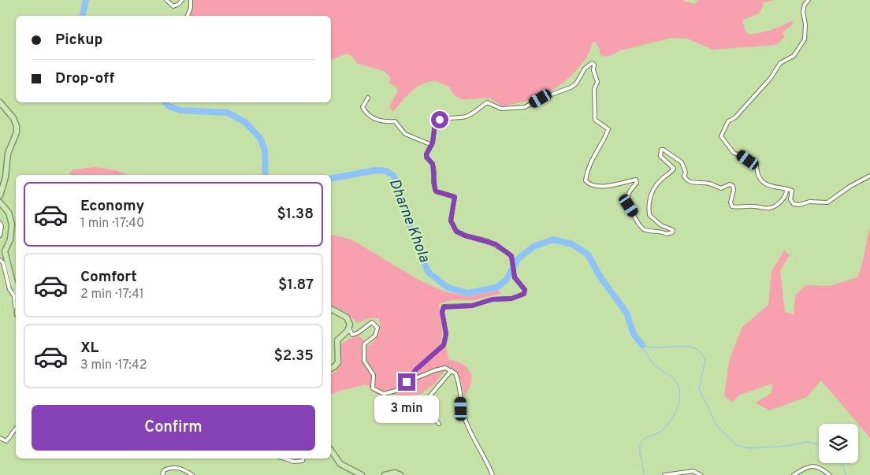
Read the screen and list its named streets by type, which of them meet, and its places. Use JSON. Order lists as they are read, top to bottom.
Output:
{
  "water": ["Dharne Khola"],
  "page": {
    "banner": ["Pickup", "Drop-off"],
    "list": [
      {
        "name": "Economy",
        "note": "1 min · 17:40",
        "value": "$1.38"
      },
      {
        "name": "Comfort",
        "note": "2 min · 17:41",
        "value": "$1.87"
      },
      {
        "name": "XL",
        "note": "3 min · 17:42",
        "value": "$2.35"
      }
    ],
    "bubble": "3 min",
    "buttons": "Confirm"
  }
}
